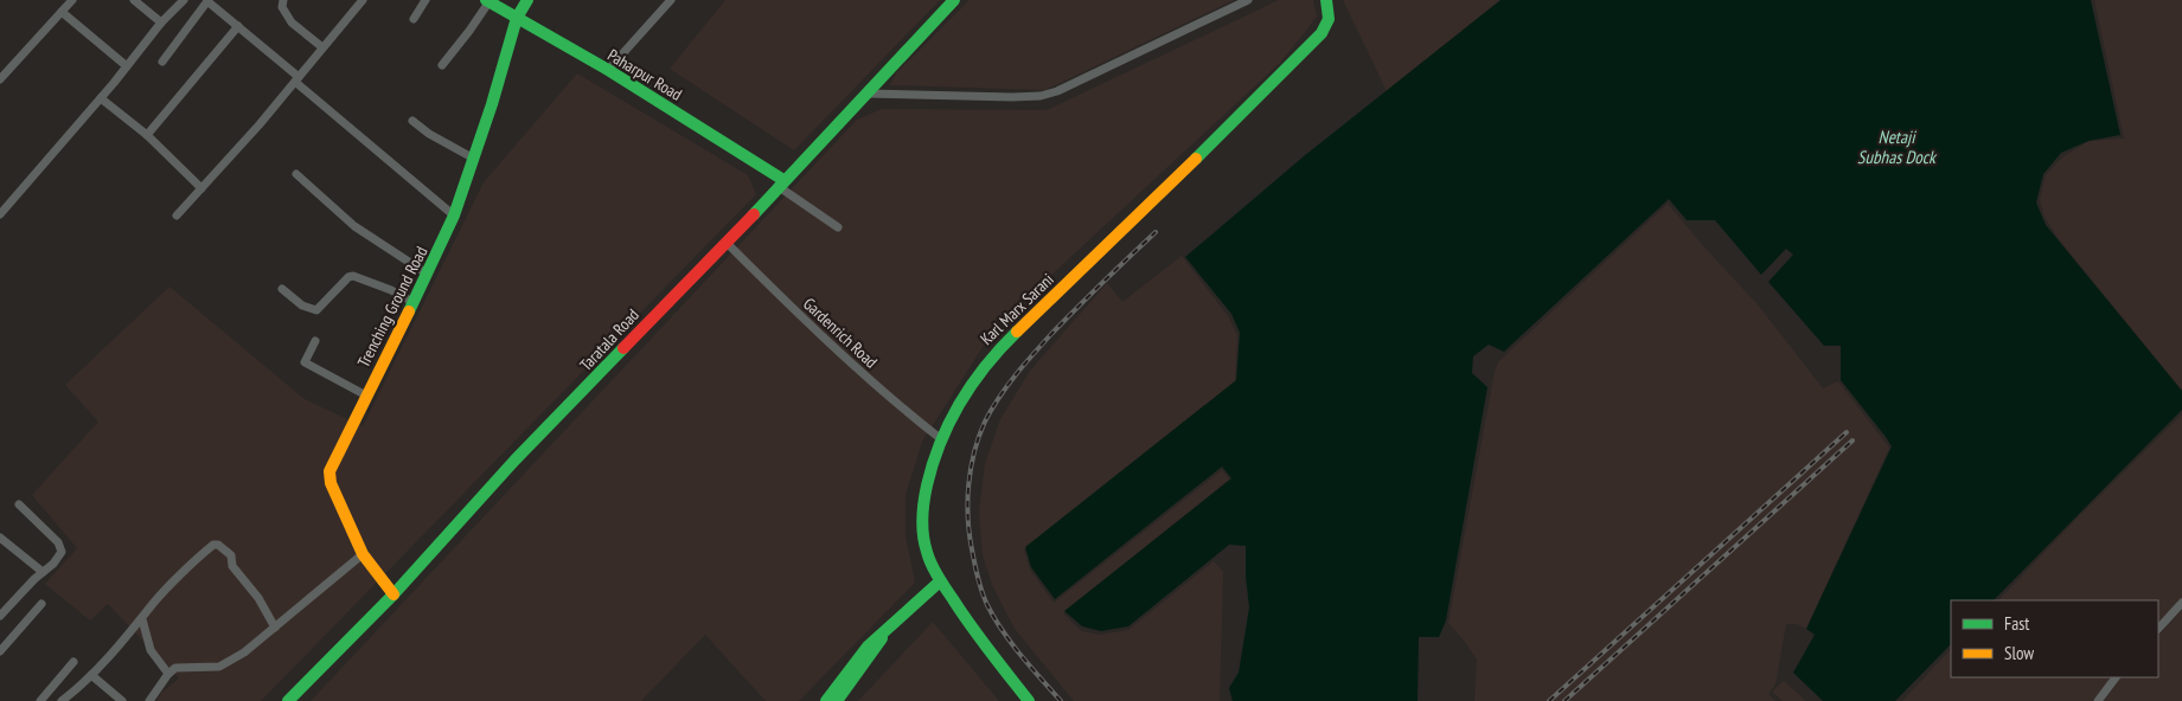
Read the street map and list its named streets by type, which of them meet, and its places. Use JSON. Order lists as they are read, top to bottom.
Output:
{
  "streets": {
    "street": [
      "Paharpur Road",
      "Trenching Ground Road",
      "Karl Marx Sarani",
      "Gardenrich Road",
      "Taratala Road"
    ]
  },
  "crossings": [
    ["Paharpur Road", "Trenching Ground Road"],
    ["Paharpur Road", "Taratala Road"],
    ["Trenching Ground Road", "Taratala Road"],
    ["Karl Marx Sarani", "Gardenrich Road"],
    ["Gardenrich Road", "Taratala Road"]
  ],
  "water": ["Netaji Subhas Dock"],
  "legend": ["Fast", "Slow"]
}
